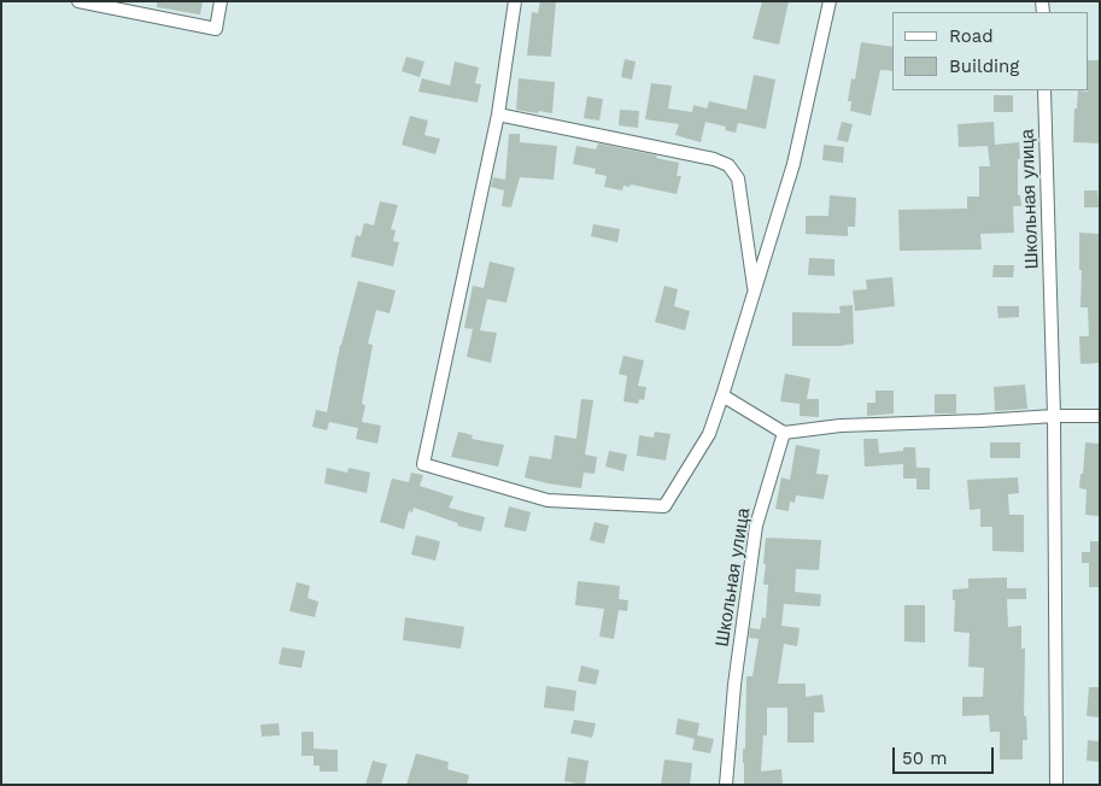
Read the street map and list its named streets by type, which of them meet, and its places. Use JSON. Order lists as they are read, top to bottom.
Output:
{
  "streets": {
    "street": ["Школьная улица"]
  },
  "legend": ["Road", "Building"],
  "scale_bar": "50 m"
}
